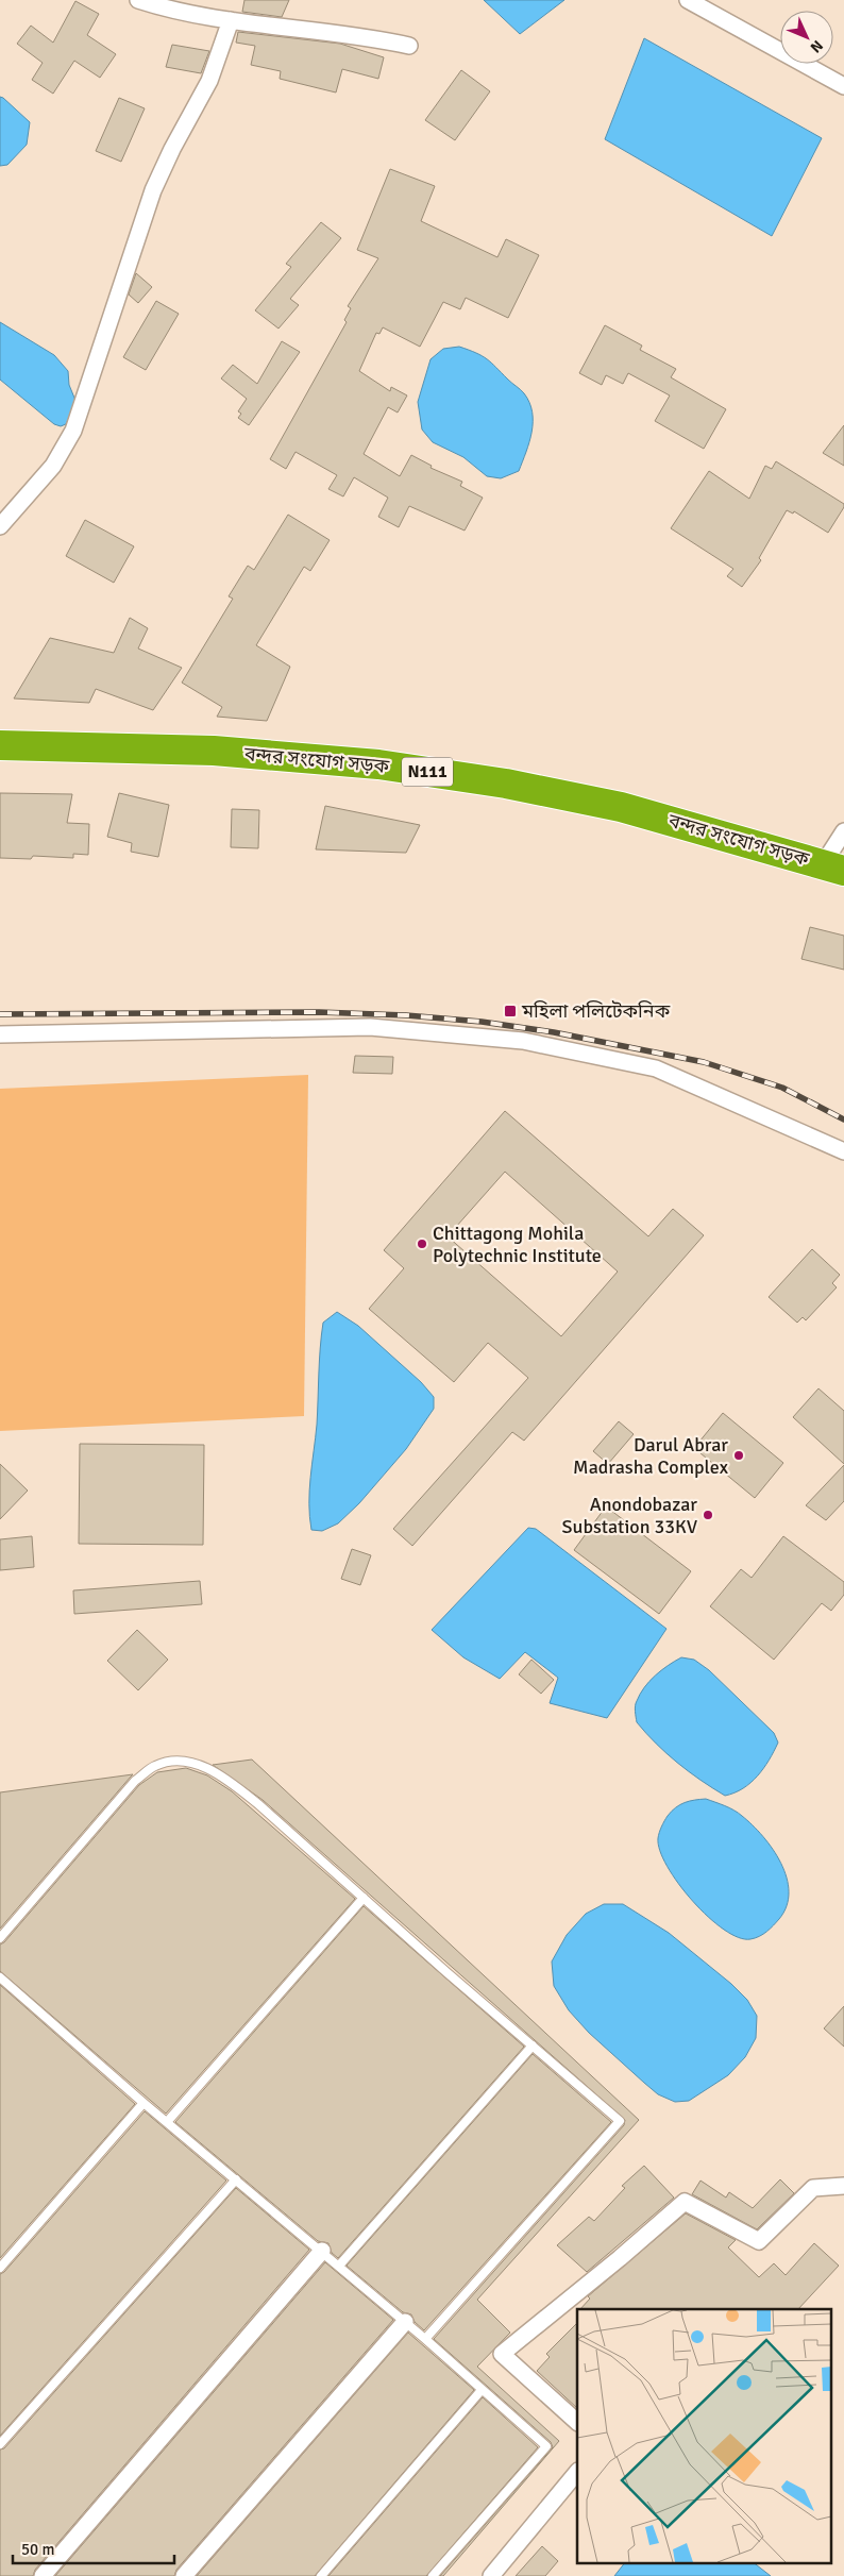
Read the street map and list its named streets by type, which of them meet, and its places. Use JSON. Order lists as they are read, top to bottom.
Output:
{
  "streets": {
    "highway": ["বন্দর সংযোগ সড়ক", "N111"]
  },
  "places": {
    "transit": ["মহিলা পলিটেকনিক"],
    "other": ["Chittagong Mohila Polytechnic Institute", "Darul Abrar Madrasha Complex", "Anondobazar Substation 33KV"]
  },
  "scale_bar": "50 m",
  "north": "bottom right"
}
